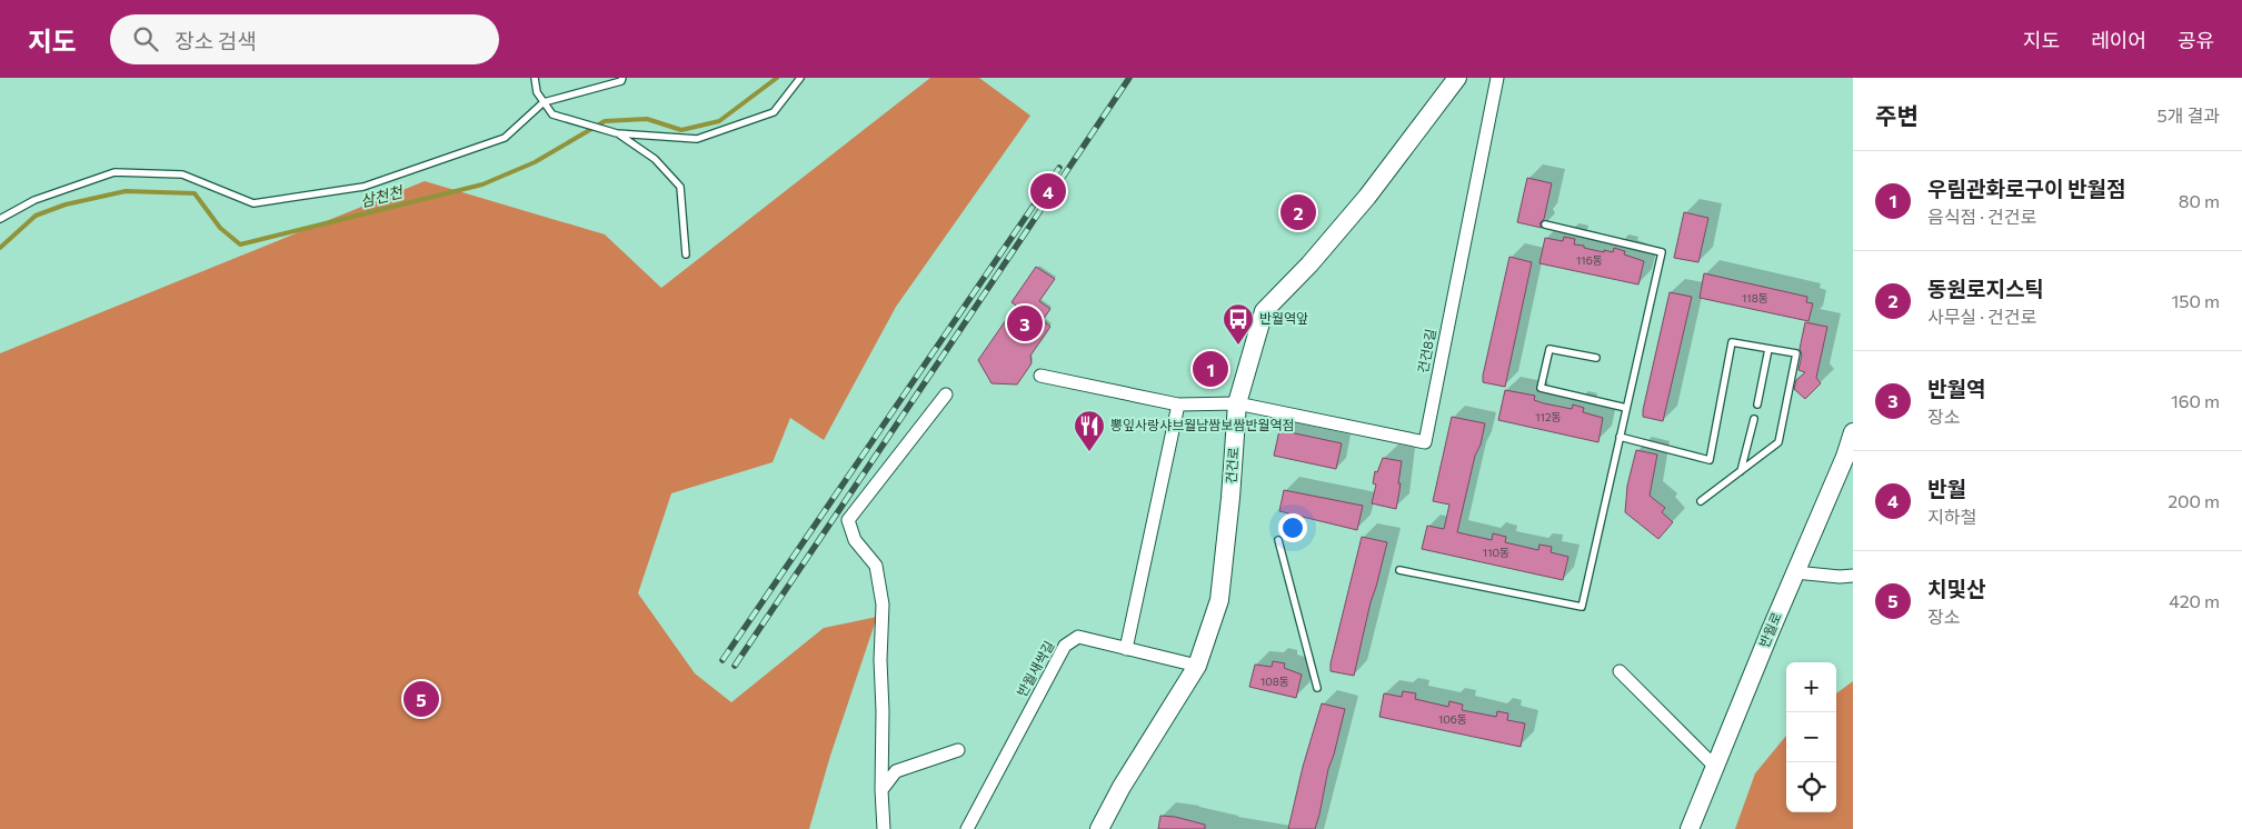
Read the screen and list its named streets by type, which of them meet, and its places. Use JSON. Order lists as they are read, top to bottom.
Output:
{
  "streets": {
    "street": [
      "건건8길",
      "건건로",
      "반월로",
      "반월새싹길"
    ]
  },
  "crossings": [
    ["건건8길", "건건로"],
    ["건건로", "반월새싹길"]
  ],
  "water": ["삼천천"],
  "places": {
    "bus stop": ["반월역앞"],
    "restaurant": ["뽕잎사랑샤브월남쌈보쌈반월역점"]
  },
  "house_numbers": [
    "116동",
    "118동",
    "112동",
    "110동",
    "108동",
    "106동"
  ],
  "page": {
    "header": "지도",
    "search": "장소 검색",
    "nav": ["지도", "레이어", "공유"],
    "heading": ["주변", "5개 결과"],
    "list": [
      {
        "mark": "1",
        "name": "우림관화로구이 반월점",
        "note": "음식점 · 건건로",
        "value": "80 m"
      },
      {
        "mark": "2",
        "name": "동원로지스틱",
        "note": "사무실 · 건건로",
        "value": "150 m"
      },
      {
        "mark": "3",
        "name": "반월역",
        "note": "장소",
        "value": "160 m"
      },
      {
        "mark": "4",
        "name": "반월",
        "note": "지하철",
        "value": "200 m"
      },
      {
        "mark": "5",
        "name": "치및산",
        "note": "장소",
        "value": "420 m"
      }
    ],
    "pins": [
      "4",
      "2",
      "3",
      "1",
      "5"
    ],
    "map_buttons": ["+", "−"]
  }
}
